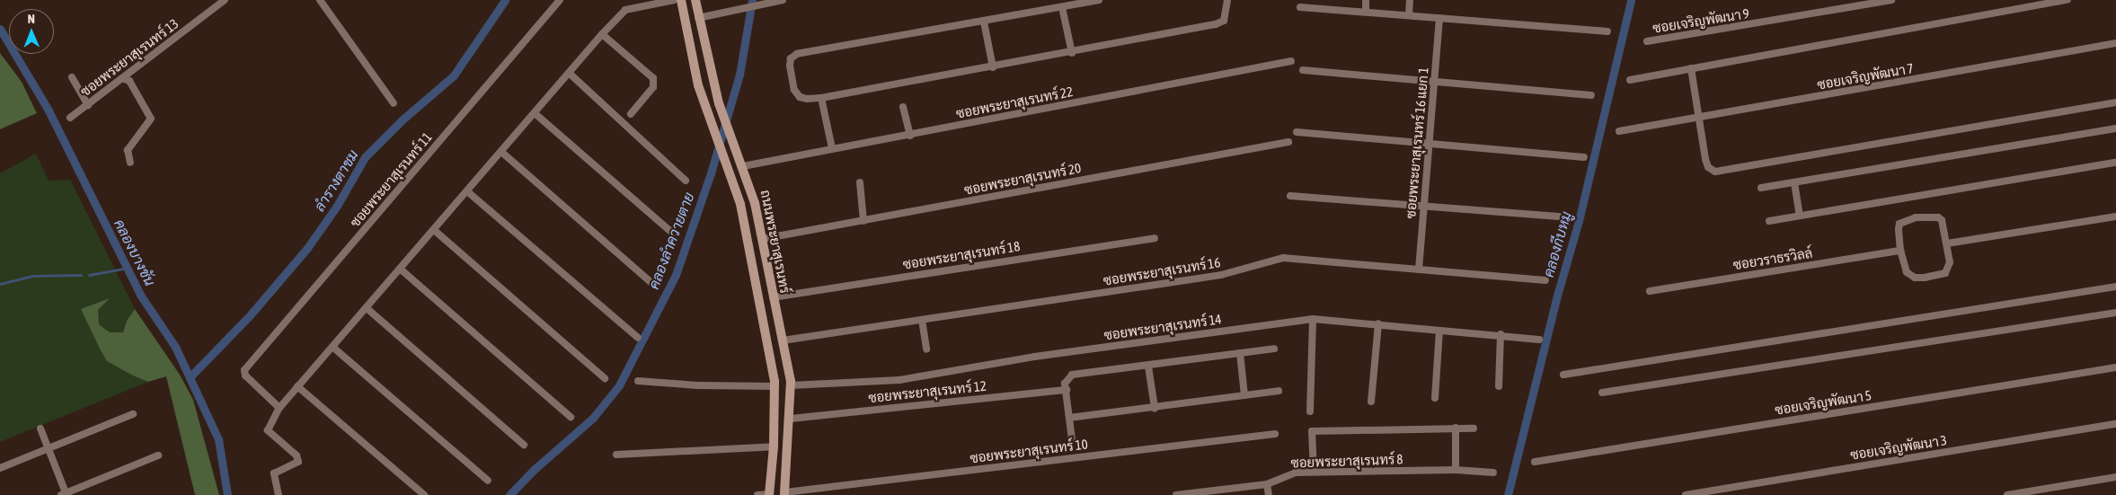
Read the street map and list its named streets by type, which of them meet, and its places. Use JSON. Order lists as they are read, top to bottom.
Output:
{
  "streets": {
    "street": [
      "ซอยเจริญพัฒนา 9",
      "ซอยพระยาสุเรนทร์ 13",
      "ซอยเจริญพัฒนา 7",
      "ซอยพระยาสุเรนทร์ 22",
      "ซอยพระยาสุเรนทร์ 16 แยก 1",
      "ซอยพระยาสุเรนทร์ 20",
      "ซอยพระยาสุเรนทร์ 11",
      "ถนนพระยาสุเรนทร์",
      "ซอยพระยาสุเรนทร์ 18",
      "ซอยวราธรวิลล์",
      "ซอยพระยาสุเรนทร์ 16",
      "ซอยพระยาสุเรนทร์ 14",
      "ซอยพระยาสุเรนทร์ 12",
      "ซอยเจริญพัฒนา 5",
      "ซอยเจริญพัฒนา 3",
      "ซอยพระยาสุเรนทร์ 10",
      "ซอยพระยาสุเรนทร์ 8"
    ]
  },
  "crossings": [
    ["ซอยพระยาสุเรนทร์ 22", "ถนนพระยาสุเรนทร์"],
    ["ซอยพระยาสุเรนทร์ 16 แยก 1", "ซอยพระยาสุเรนทร์ 16"],
    ["ซอยพระยาสุเรนทร์ 20", "ถนนพระยาสุเรนทร์"],
    ["ถนนพระยาสุเรนทร์", "ซอยพระยาสุเรนทร์ 18"],
    ["ถนนพระยาสุเรนทร์", "ซอยพระยาสุเรนทร์ 16"],
    ["ถนนพระยาสุเรนทร์", "ซอยพระยาสุเรนทร์ 14"],
    ["ถนนพระยาสุเรนทร์", "ซอยพระยาสุเรนทร์ 12"],
    ["ถนนพระยาสุเรนทร์", "ซอยพระยาสุเรนทร์ 10"]
  ],
  "water": [
    "ลำรางตาชม",
    "คลองลำควายตาย",
    "คลองกีบหมู",
    "คลองบางชัน"
  ],
  "north": "top"
}
